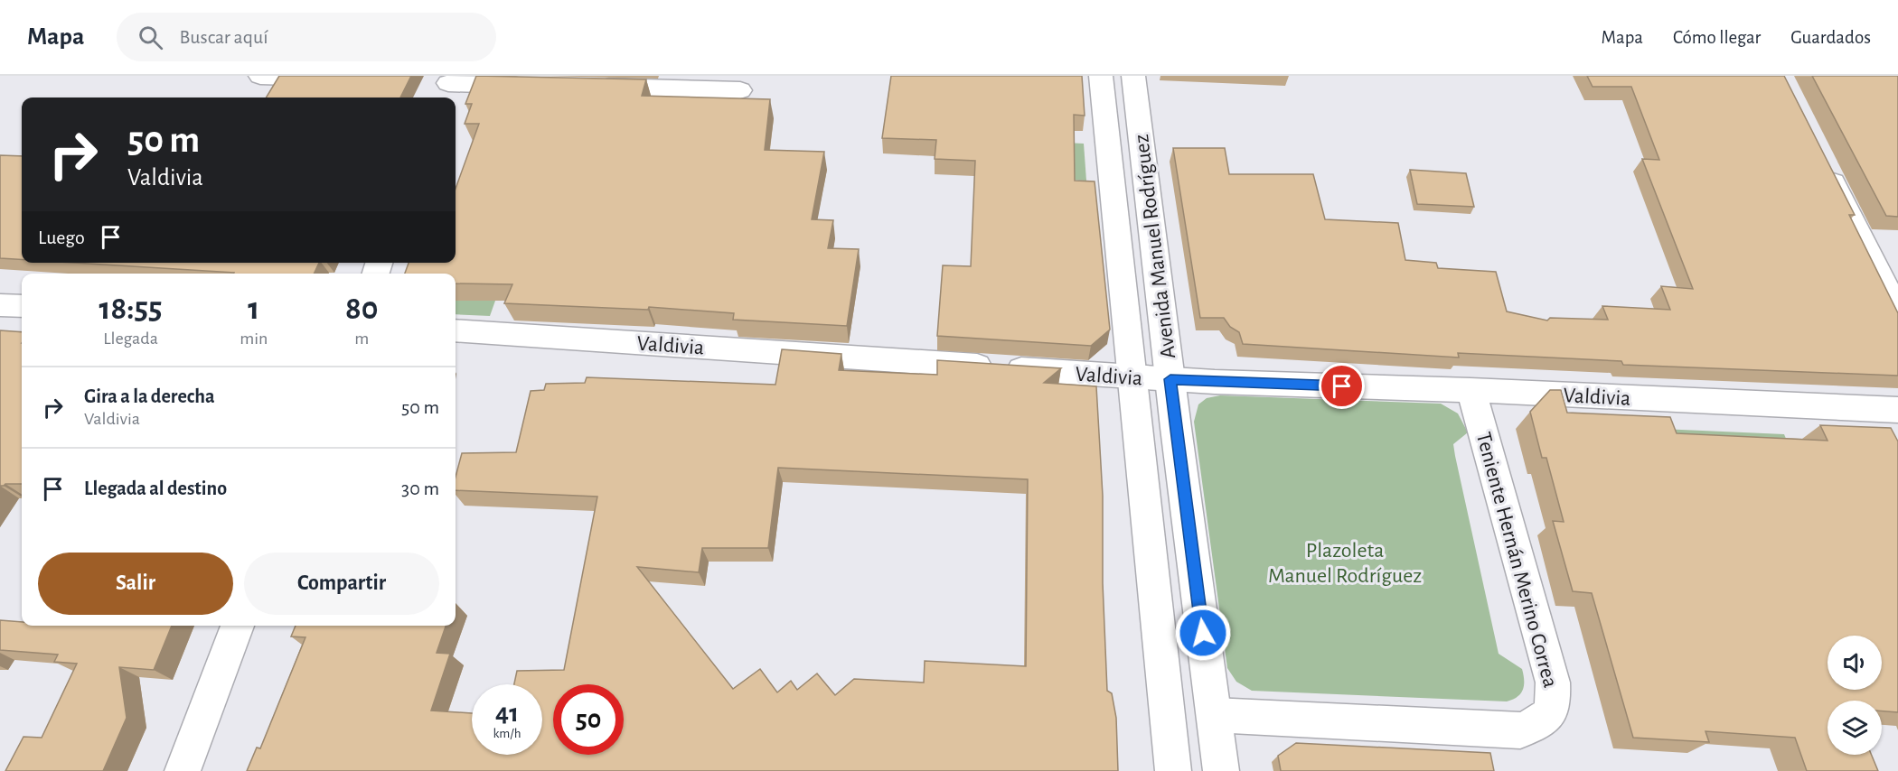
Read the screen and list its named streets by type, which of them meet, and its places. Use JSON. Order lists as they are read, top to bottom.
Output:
{
  "streets": {
    "street": ["Avenida Manuel Rodríguez", "Valdivia", "Teniente Hernán Merino Correa"]
  },
  "crossings": [
    ["Avenida Manuel Rodríguez", "Valdivia"],
    ["Avenida Manuel Rodríguez", "Teniente Hernán Merino Correa"],
    ["Valdivia", "Teniente Hernán Merino Correa"]
  ],
  "parks": ["Plazoleta Manuel Rodríguez"],
  "page": {
    "header": "Mapa",
    "search": "Buscar aquí",
    "nav": ["Mapa", "Cómo llegar", "Guardados"],
    "turn": ["50 m", "Valdivia"],
    "then": "Luego",
    "eta": [
      "18:55",
      "Llegada",
      "1",
      "min",
      "80",
      "m"
    ],
    "list": [
      {
        "name": "Gira a la derecha",
        "note": "Valdivia",
        "value": "50 m"
      },
      {
        "name": "Llegada al destino",
        "value": "30 m"
      }
    ],
    "buttons": ["Salir", "Compartir"],
    "speed": "41 km/h",
    "limit": "50"
  }
}
